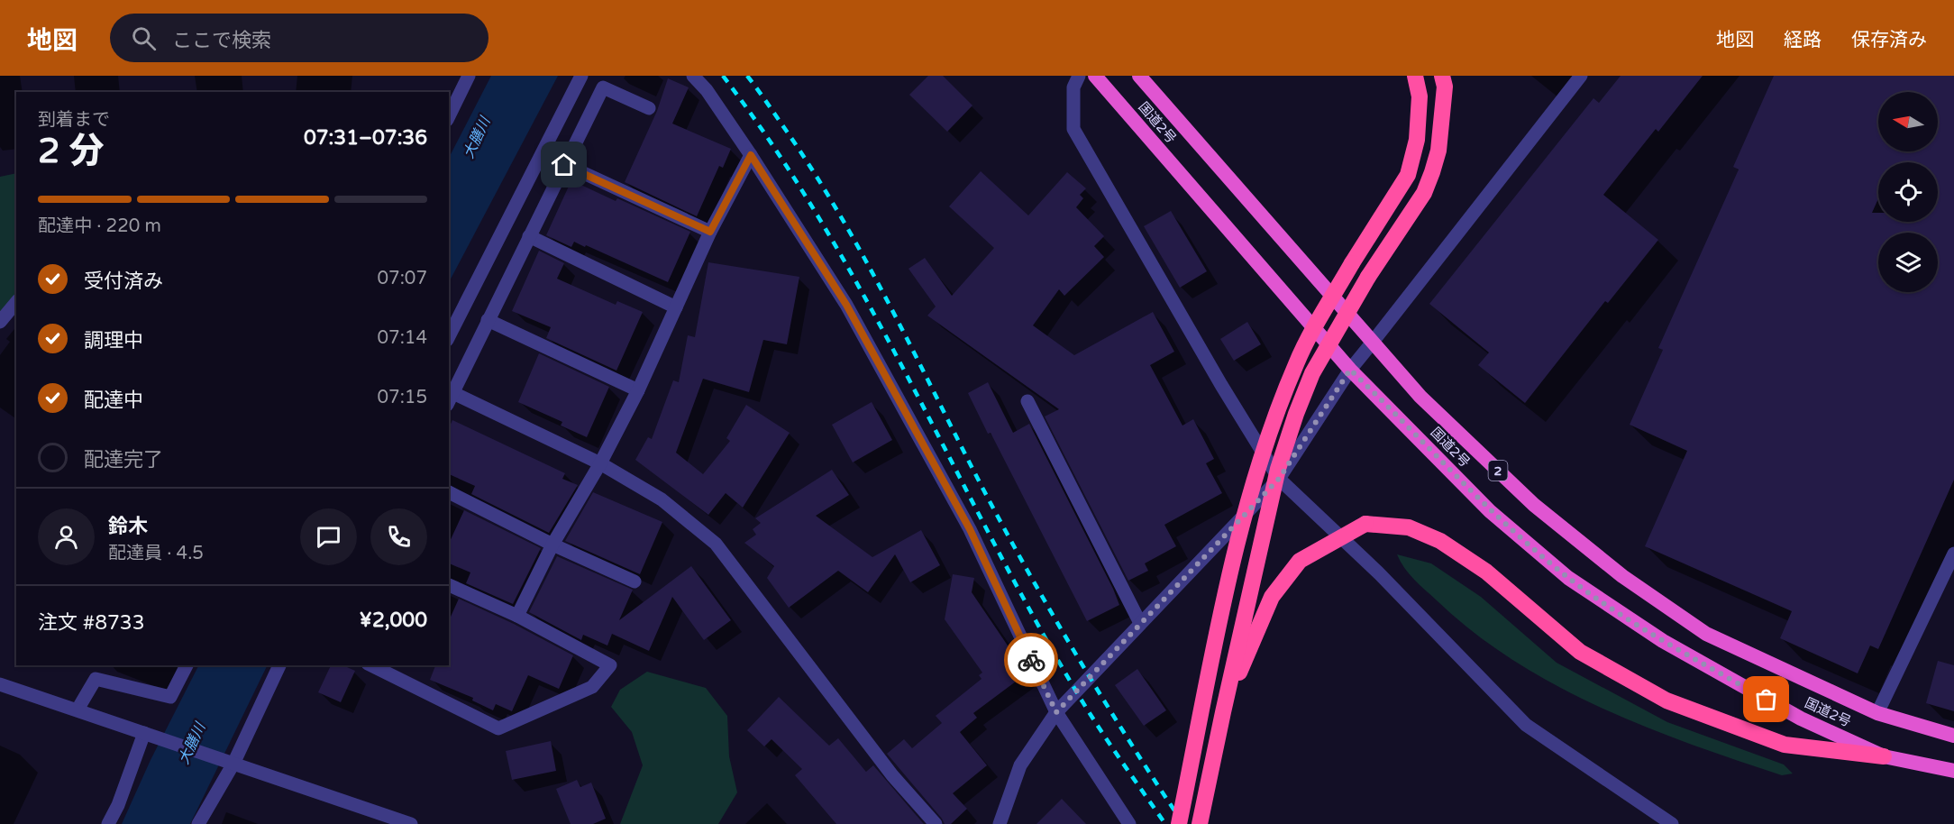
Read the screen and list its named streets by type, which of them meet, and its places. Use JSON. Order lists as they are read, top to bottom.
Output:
{
  "streets": {
    "highway": ["国道2号", "2"]
  },
  "water": ["大膳川"],
  "north": "left",
  "page": {
    "header": "地図",
    "search": "ここで検索",
    "nav": ["地図", "経路", "保存済み"],
    "heading": ["2 分", "到着まで", "07:31–07:36"],
    "panel": [
      "鈴木",
      "配達員 · 4.5",
      "注文 #8733",
      "¥2,000"
    ],
    "bar": "配達中 · 220 m",
    "list": [
      ["受付済み", "07:07"],
      ["調理中", "07:14"],
      ["配達中", "07:15"],
      "配達完了"
    ]
  }
}
